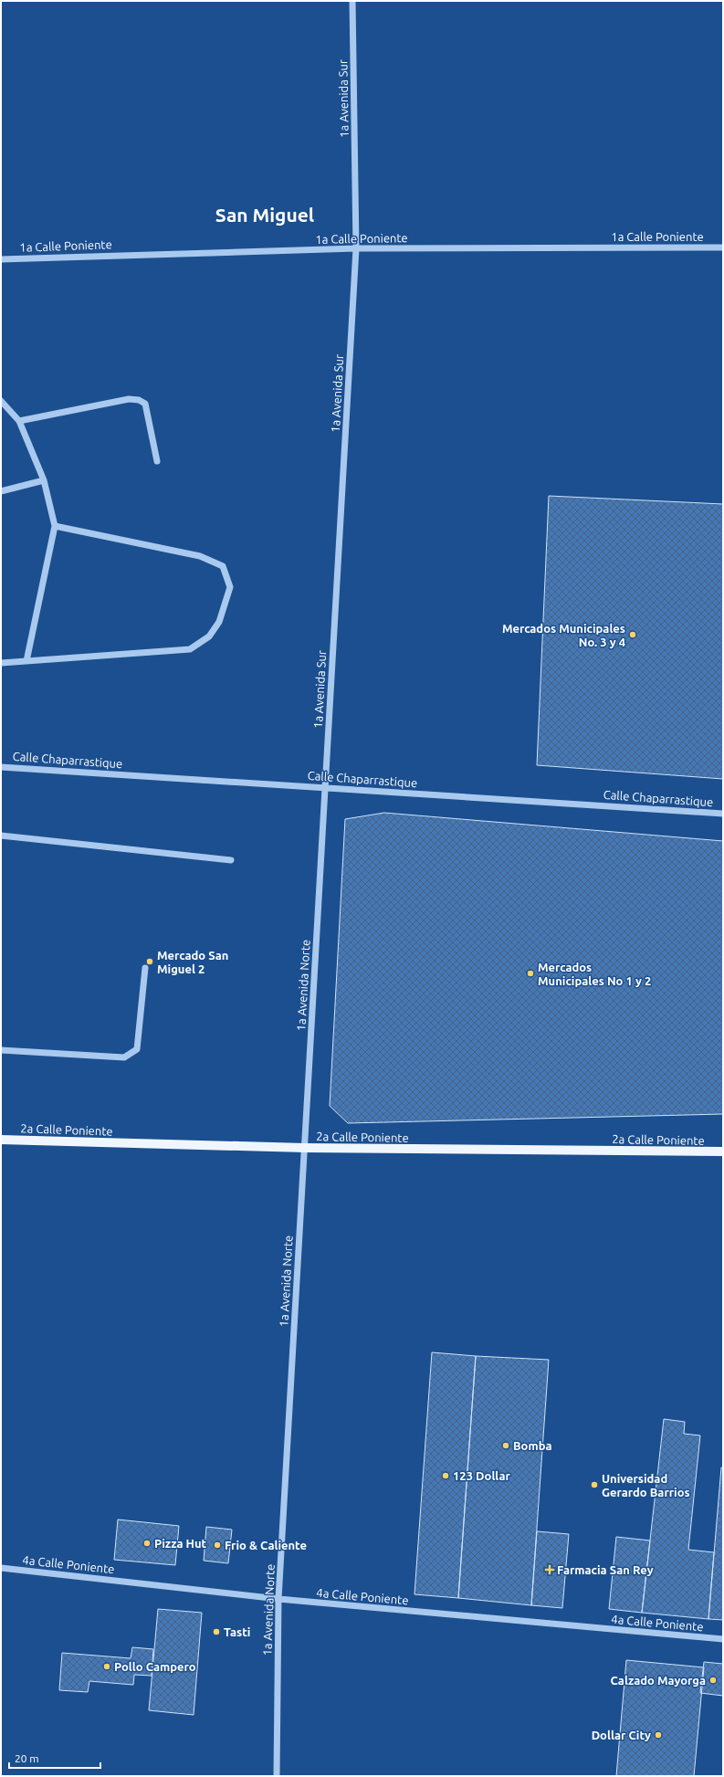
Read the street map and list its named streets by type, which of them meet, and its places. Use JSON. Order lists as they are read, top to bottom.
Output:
{
  "streets": {
    "main road": ["2a Calle Poniente"],
    "street": [
      "1a Avenida Sur",
      "1a Calle Poniente",
      "Calle Chaparrastique",
      "1a Avenida Norte",
      "4a Calle Poniente"
    ]
  },
  "crossings": [
    ["1a Avenida Sur", "1a Calle Poniente"],
    ["1a Avenida Sur", "Calle Chaparrastique"],
    ["1a Avenida Sur", "1a Avenida Norte"],
    ["Calle Chaparrastique", "1a Avenida Norte"],
    ["1a Avenida Norte", "2a Calle Poniente"],
    ["1a Avenida Norte", "4a Calle Poniente"]
  ],
  "districts": ["San Miguel"],
  "places": {
    "other": [
      "Mercados Municipales No. 3 y 4",
      "Mercado San Miguel 2",
      "Mercados Municipales No 1 y 2",
      "Bomba",
      "123 Dollar",
      "Universidad Gerardo Barrios",
      "Pizza Hut",
      "Frio & Caliente",
      "Tasti",
      "Pollo Campero",
      "Calzado Mayorga",
      "Dollar City"
    ],
    "health": ["Farmacia San Rey"]
  },
  "scale_bar": "20 m"
}
